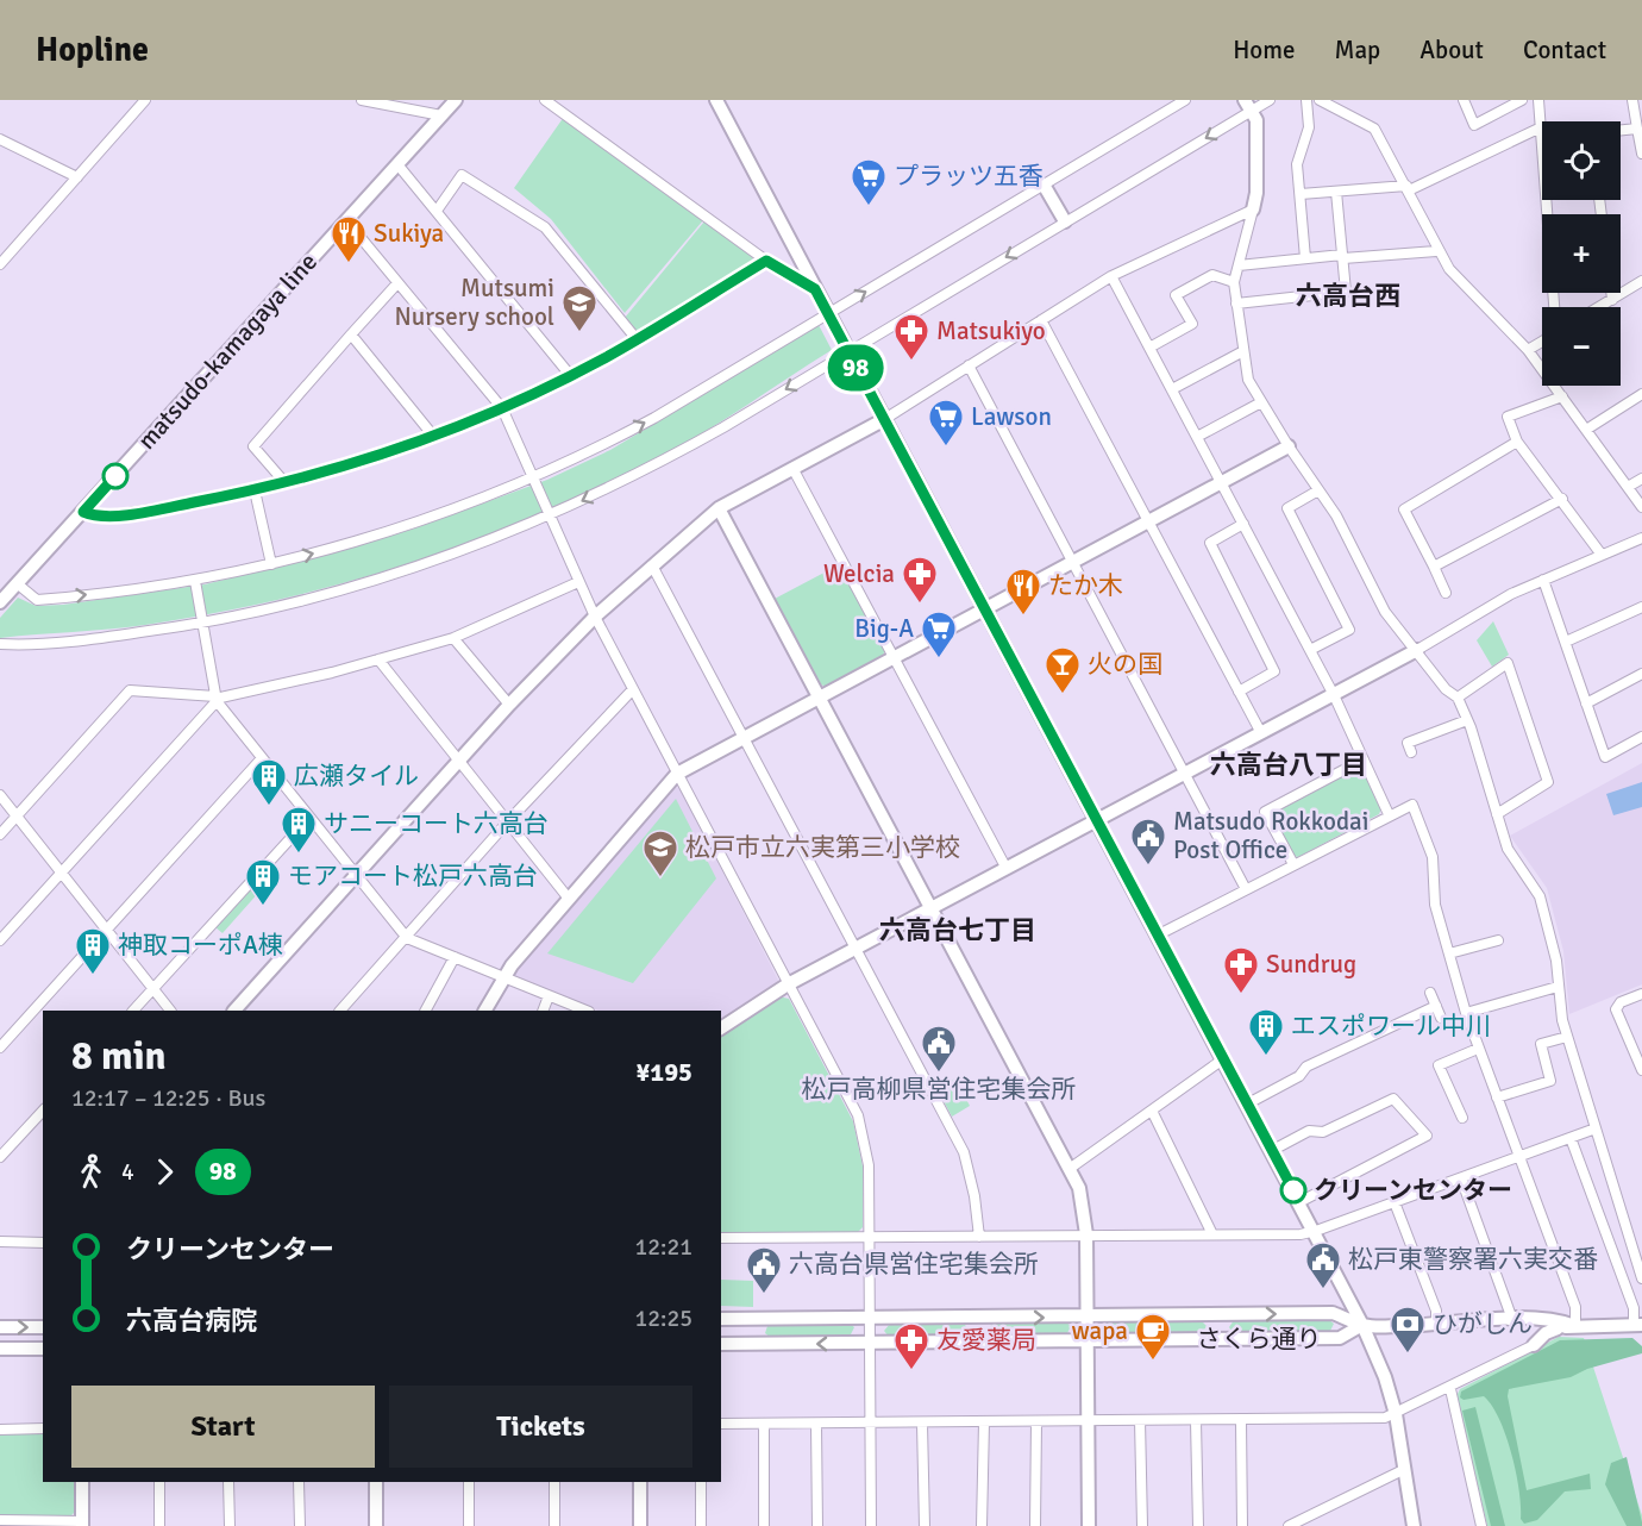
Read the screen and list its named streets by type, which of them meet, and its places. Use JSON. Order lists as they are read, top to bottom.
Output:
{
  "streets": {
    "street": ["matsudo-kamagaya line", "さくら通り"]
  },
  "districts": ["六高台西", "六高台八丁目", "六高台七丁目"],
  "places": {
    "supermarket": ["プラッツ五香", "Lawson", "Big-A"],
    "restaurant": ["Sukiya", "たか木"],
    "school or university": ["Mutsumi Nursery school", "松戸市立六実第三小学校"],
    "pharmacy": [
      "Matsukiyo",
      "Welcia",
      "Sundrug",
      "友愛薬局"
    ],
    "bar": ["火の国"],
    "building": [
      "広瀬タイル",
      "サニーコート六高台",
      "モアコート松戸六高台",
      "神取コーポA棟",
      "エスポワール中川"
    ],
    "public building": [
      "Matsudo Rokkodai Post Office",
      "松戸高柳県営住宅集会所",
      "松戸東警察署六実交番",
      "六高台県営住宅集会所"
    ],
    "other": ["クリーンセンター"],
    "bank": ["ひがしん"],
    "cafe": ["wapa"]
  },
  "lines": ["bus line 98"],
  "page": {
    "header": "Hopline",
    "nav": [
      "Home",
      "Map",
      "About",
      "Contact"
    ],
    "on_map": "98",
    "map_buttons": ["+", "−"],
    "heading": ["8 min", "12:17 – 12:25 · Bus", "¥195"],
    "legs": ["4", "98"],
    "list": [
      {
        "name": "クリーンセンター",
        "value": "12:21"
      },
      {
        "name": "六高台病院",
        "value": "12:25"
      }
    ],
    "buttons": ["Start", "Tickets"]
  }
}
